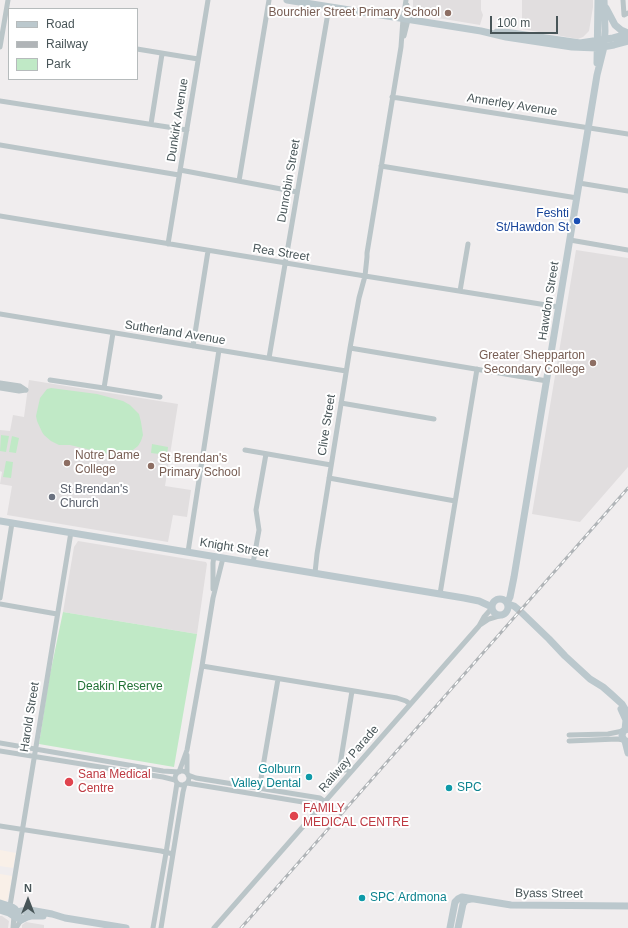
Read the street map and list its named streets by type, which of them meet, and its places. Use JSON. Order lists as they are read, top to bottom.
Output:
{
  "streets": {
    "street": [
      "Annerley Avenue",
      "Dunkirk Avenue",
      "Dunrobin Street",
      "Rea Street",
      "Hawdon Street",
      "Sutherland Avenue",
      "Clive Street",
      "Knight Street",
      "Harold Street",
      "Railway Parade",
      "Byass Street"
    ]
  },
  "crossings": [
    ["Annerley Avenue", "Hawdon Street"],
    ["Annerley Avenue", "Clive Street"],
    ["Dunkirk Avenue", "Rea Street"],
    ["Dunrobin Street", "Rea Street"],
    ["Dunrobin Street", "Sutherland Avenue"],
    ["Rea Street", "Hawdon Street"],
    ["Rea Street", "Clive Street"],
    ["Hawdon Street", "Knight Street"],
    ["Hawdon Street", "Railway Parade"],
    ["Sutherland Avenue", "Clive Street"],
    ["Clive Street", "Knight Street"],
    ["Knight Street", "Harold Street"],
    ["Knight Street", "Railway Parade"]
  ],
  "parks": ["Deakin Reserve"],
  "places": [
    "Bourchier Street Primary School",
    "Feshti St/Hawdon St",
    "Greater Shepparton Secondary College",
    "Notre Dame College",
    "St Brendan's Primary School",
    "St Brendan's Church",
    "Golburn Valley Dental",
    "Sana Medical Centre",
    "SPC",
    "FAMILY MEDICAL CENTRE",
    "SPC Ardmona"
  ],
  "legend": ["Road", "Railway", "Park"],
  "scale_bar": "100 m",
  "north": "top"
}
